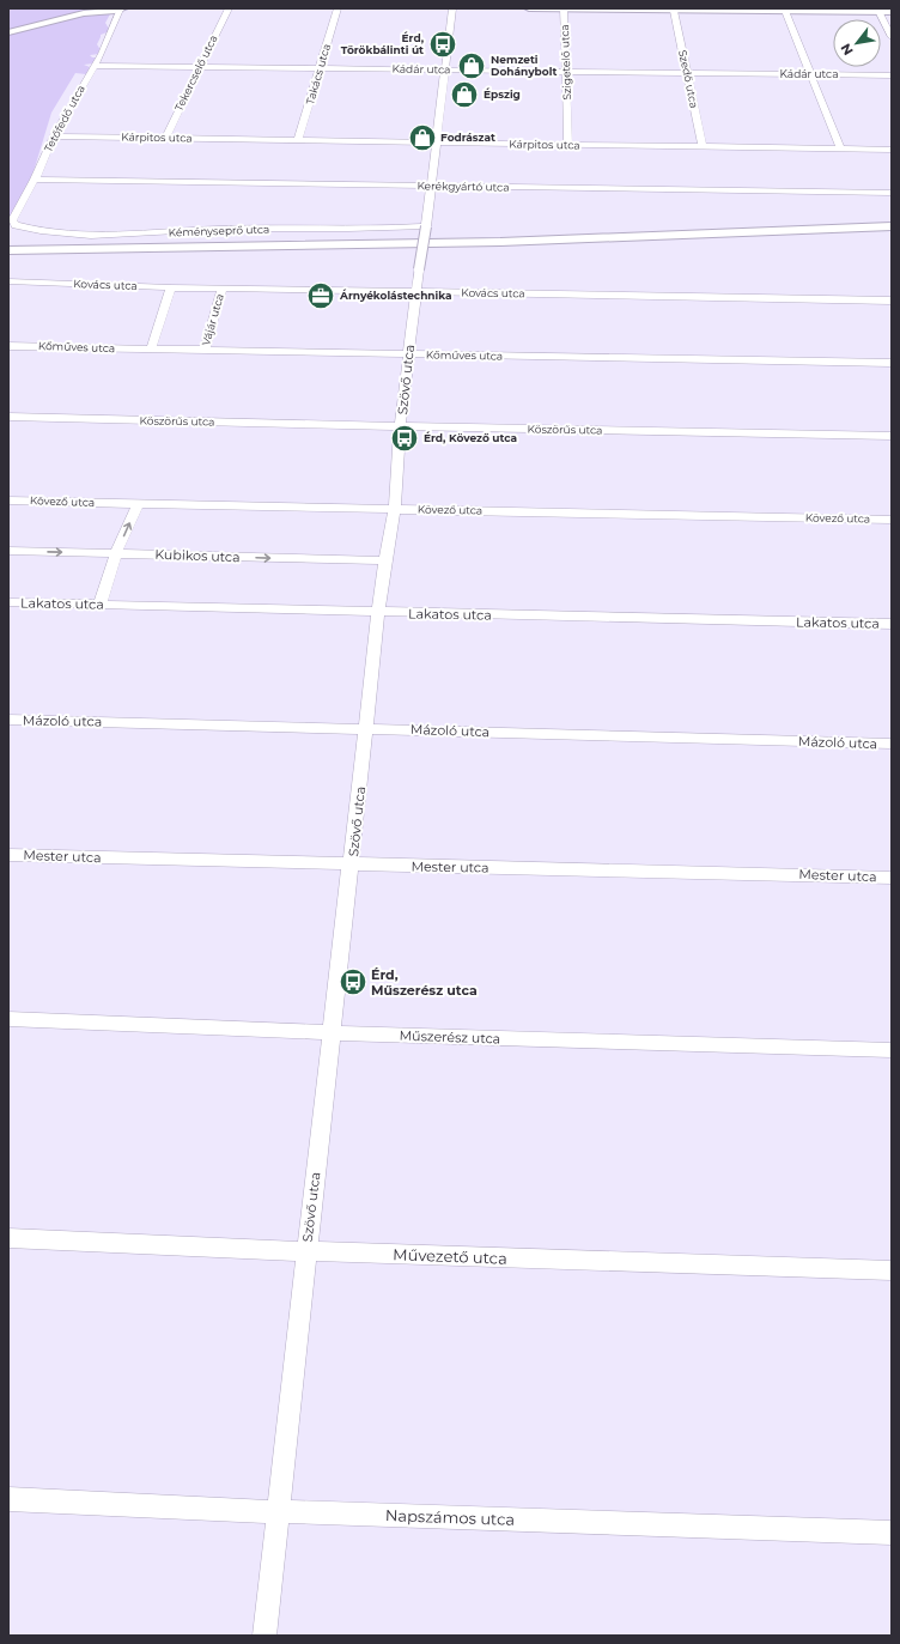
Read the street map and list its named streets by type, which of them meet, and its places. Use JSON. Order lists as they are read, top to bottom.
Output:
{
  "streets": {
    "street": [
      "Szigetelő utca",
      "Kádár utca",
      "Tekercselő utca",
      "Takács utca",
      "Szedő utca",
      "Tetőfedő utca",
      "Kárpitos utca",
      "Kerékgyártó utca",
      "Kéményseprő utca",
      "Kovács utca",
      "Vájár utca",
      "Kőműves utca",
      "Szövő utca",
      "Köszörűs utca",
      "Kövező utca",
      "Kubikos utca",
      "Lakatos utca",
      "Mázoló utca",
      "Mester utca",
      "Műszerész utca",
      "Művezető utca",
      "Napszámos utca"
    ]
  },
  "crossings": [
    ["Szigetelő utca", "Kádár utca"],
    ["Szigetelő utca", "Kárpitos utca"],
    ["Kádár utca", "Tekercselő utca"],
    ["Kádár utca", "Takács utca"],
    ["Kádár utca", "Szedő utca"],
    ["Kádár utca", "Tetőfedő utca"],
    ["Kádár utca", "Szövő utca"],
    ["Tekercselő utca", "Kárpitos utca"],
    ["Takács utca", "Kárpitos utca"],
    ["Szedő utca", "Kárpitos utca"],
    ["Tetőfedő utca", "Kárpitos utca"],
    ["Tetőfedő utca", "Kerékgyártó utca"],
    ["Tetőfedő utca", "Kéményseprő utca"],
    ["Kárpitos utca", "Szövő utca"],
    ["Kerékgyártó utca", "Szövő utca"],
    ["Kéményseprő utca", "Szövő utca"],
    ["Kovács utca", "Vájár utca"],
    ["Kovács utca", "Szövő utca"],
    ["Vájár utca", "Kőműves utca"],
    ["Kőműves utca", "Szövő utca"],
    ["Szövő utca", "Köszörűs utca"],
    ["Szövő utca", "Kövező utca"],
    ["Szövő utca", "Kubikos utca"],
    ["Szövő utca", "Lakatos utca"],
    ["Szövő utca", "Mázoló utca"],
    ["Szövő utca", "Mester utca"],
    ["Szövő utca", "Műszerész utca"],
    ["Szövő utca", "Művezető utca"],
    ["Szövő utca", "Napszámos utca"]
  ],
  "one_way": ["Kubikos utca"],
  "places": {
    "bus stop": ["Érd, Törökbálinti út", "Érd, Kövező utca", "Érd, Műszerész utca"],
    "shop": ["Nemzeti Dohánybolt", "Épszig", "Fodrászat"],
    "office": ["Árnyékolástechnika"]
  },
  "north": "bottom left"
}
